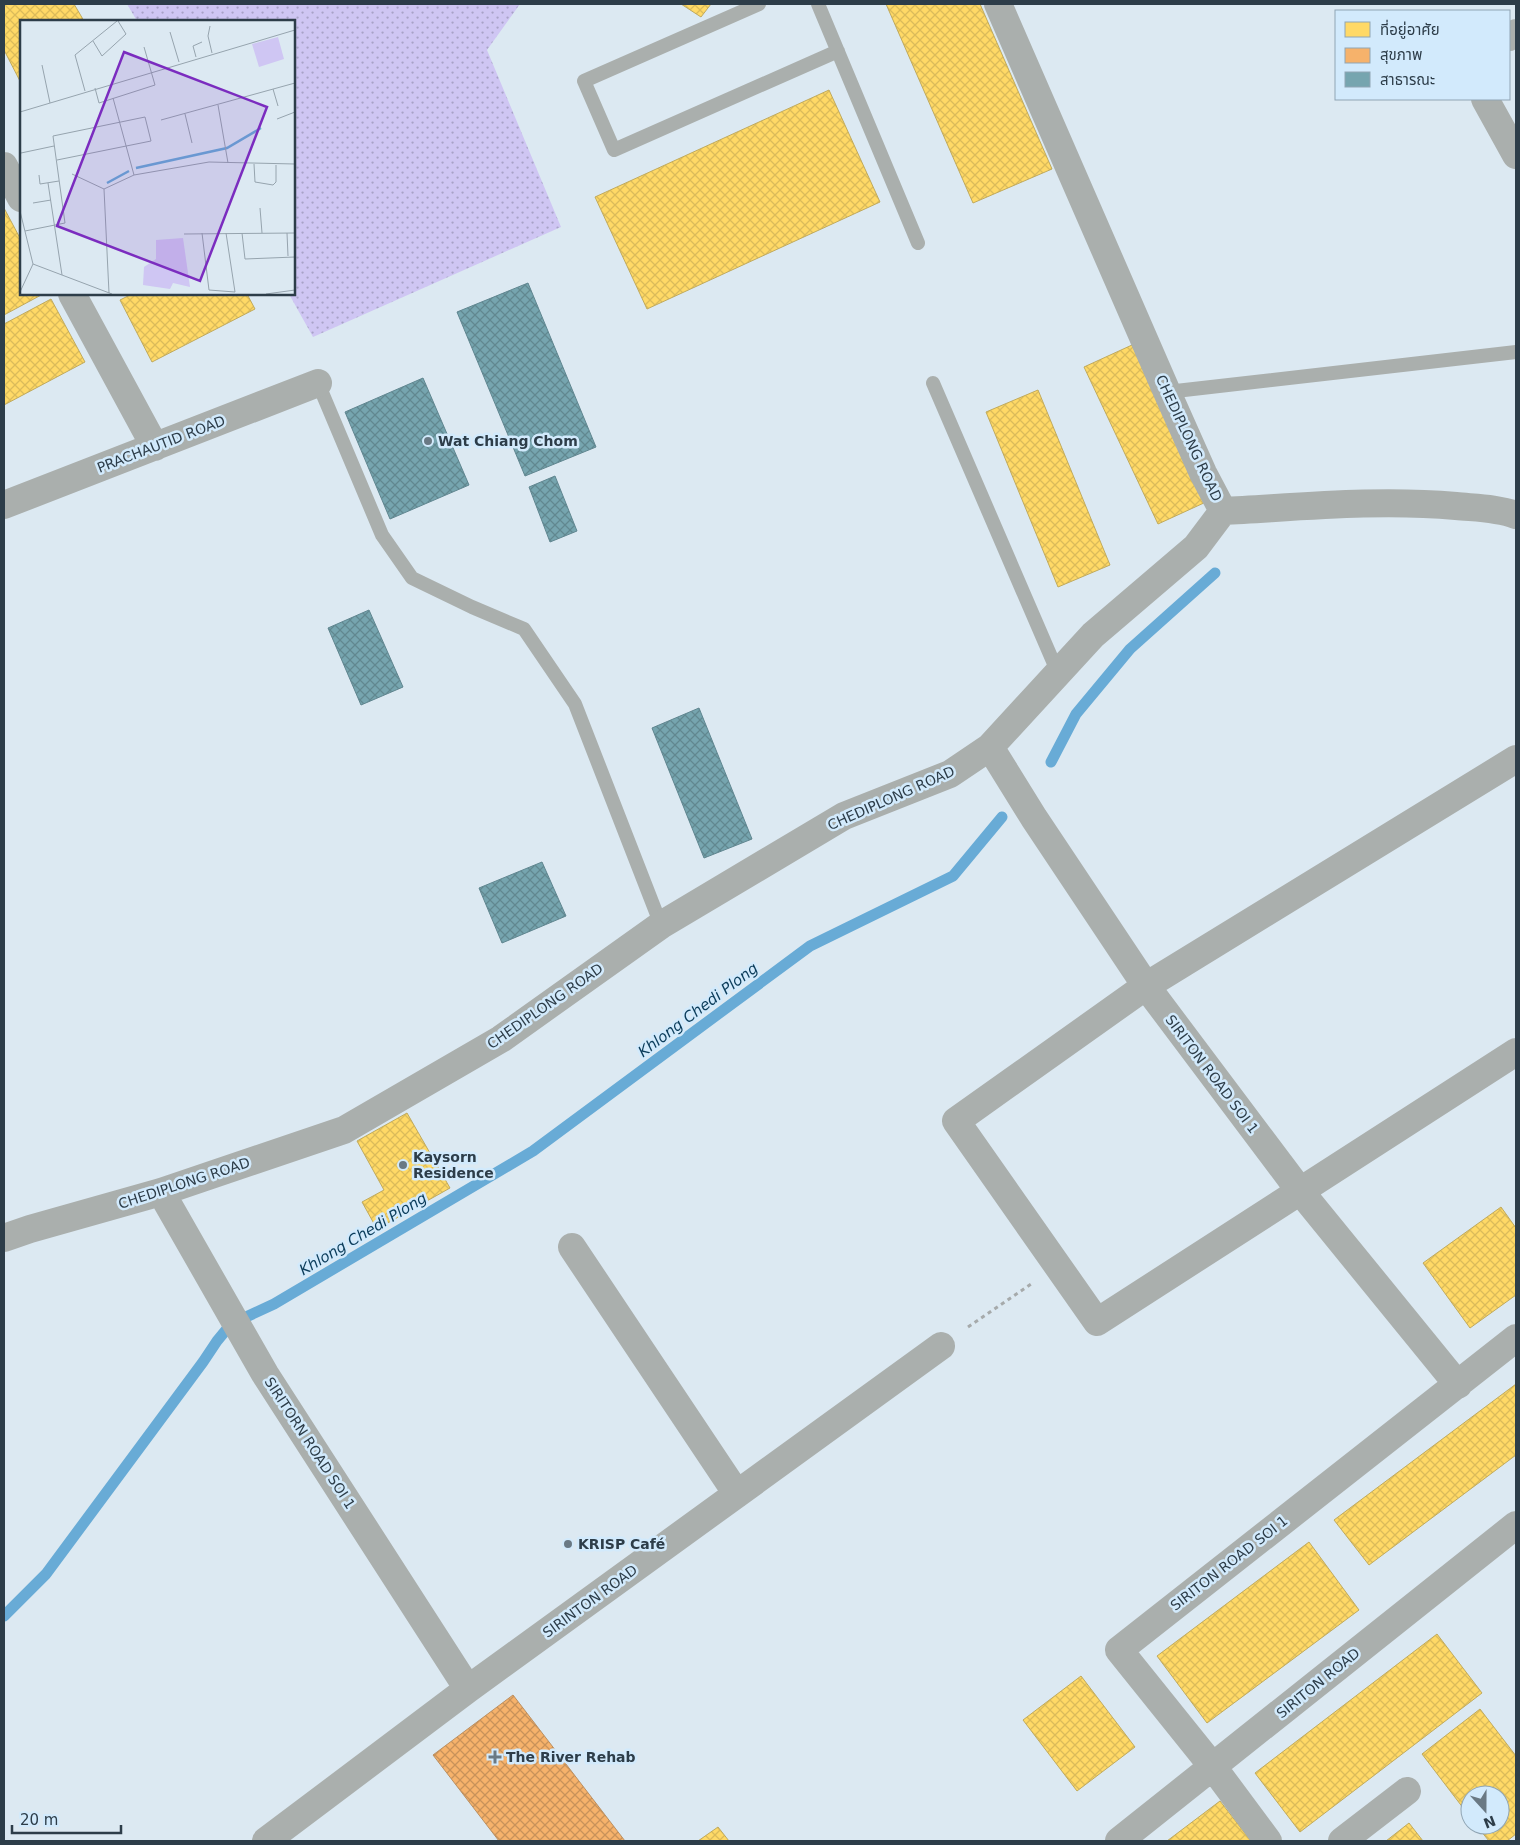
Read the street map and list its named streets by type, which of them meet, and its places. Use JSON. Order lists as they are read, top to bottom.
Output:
{
  "streets": {
    "street": [
      "CHEDIPLONG ROAD",
      "PRACHAUTID ROAD",
      "SIRITON ROAD SOI 1",
      "SIRITORN ROAD SOI 1",
      "SIRINTON ROAD",
      "SIRITON ROAD"
    ]
  },
  "crossings": [
    ["CHEDIPLONG ROAD", "SIRITON ROAD SOI 1"],
    ["CHEDIPLONG ROAD", "SIRITORN ROAD SOI 1"],
    ["SIRITON ROAD SOI 1", "SIRITON ROAD"],
    ["SIRITORN ROAD SOI 1", "SIRINTON ROAD"]
  ],
  "water": ["Khlong Chedi Plong"],
  "places": {
    "other": ["Wat Chiang Chom", "Kaysorn Residence", "KRISP Café"],
    "health": ["The River Rehab"]
  },
  "legend": ["ที่อยู่อาศัย", "สุขภาพ", "สาธารณะ"],
  "scale_bar": "20 m",
  "north": "bottom"
}
